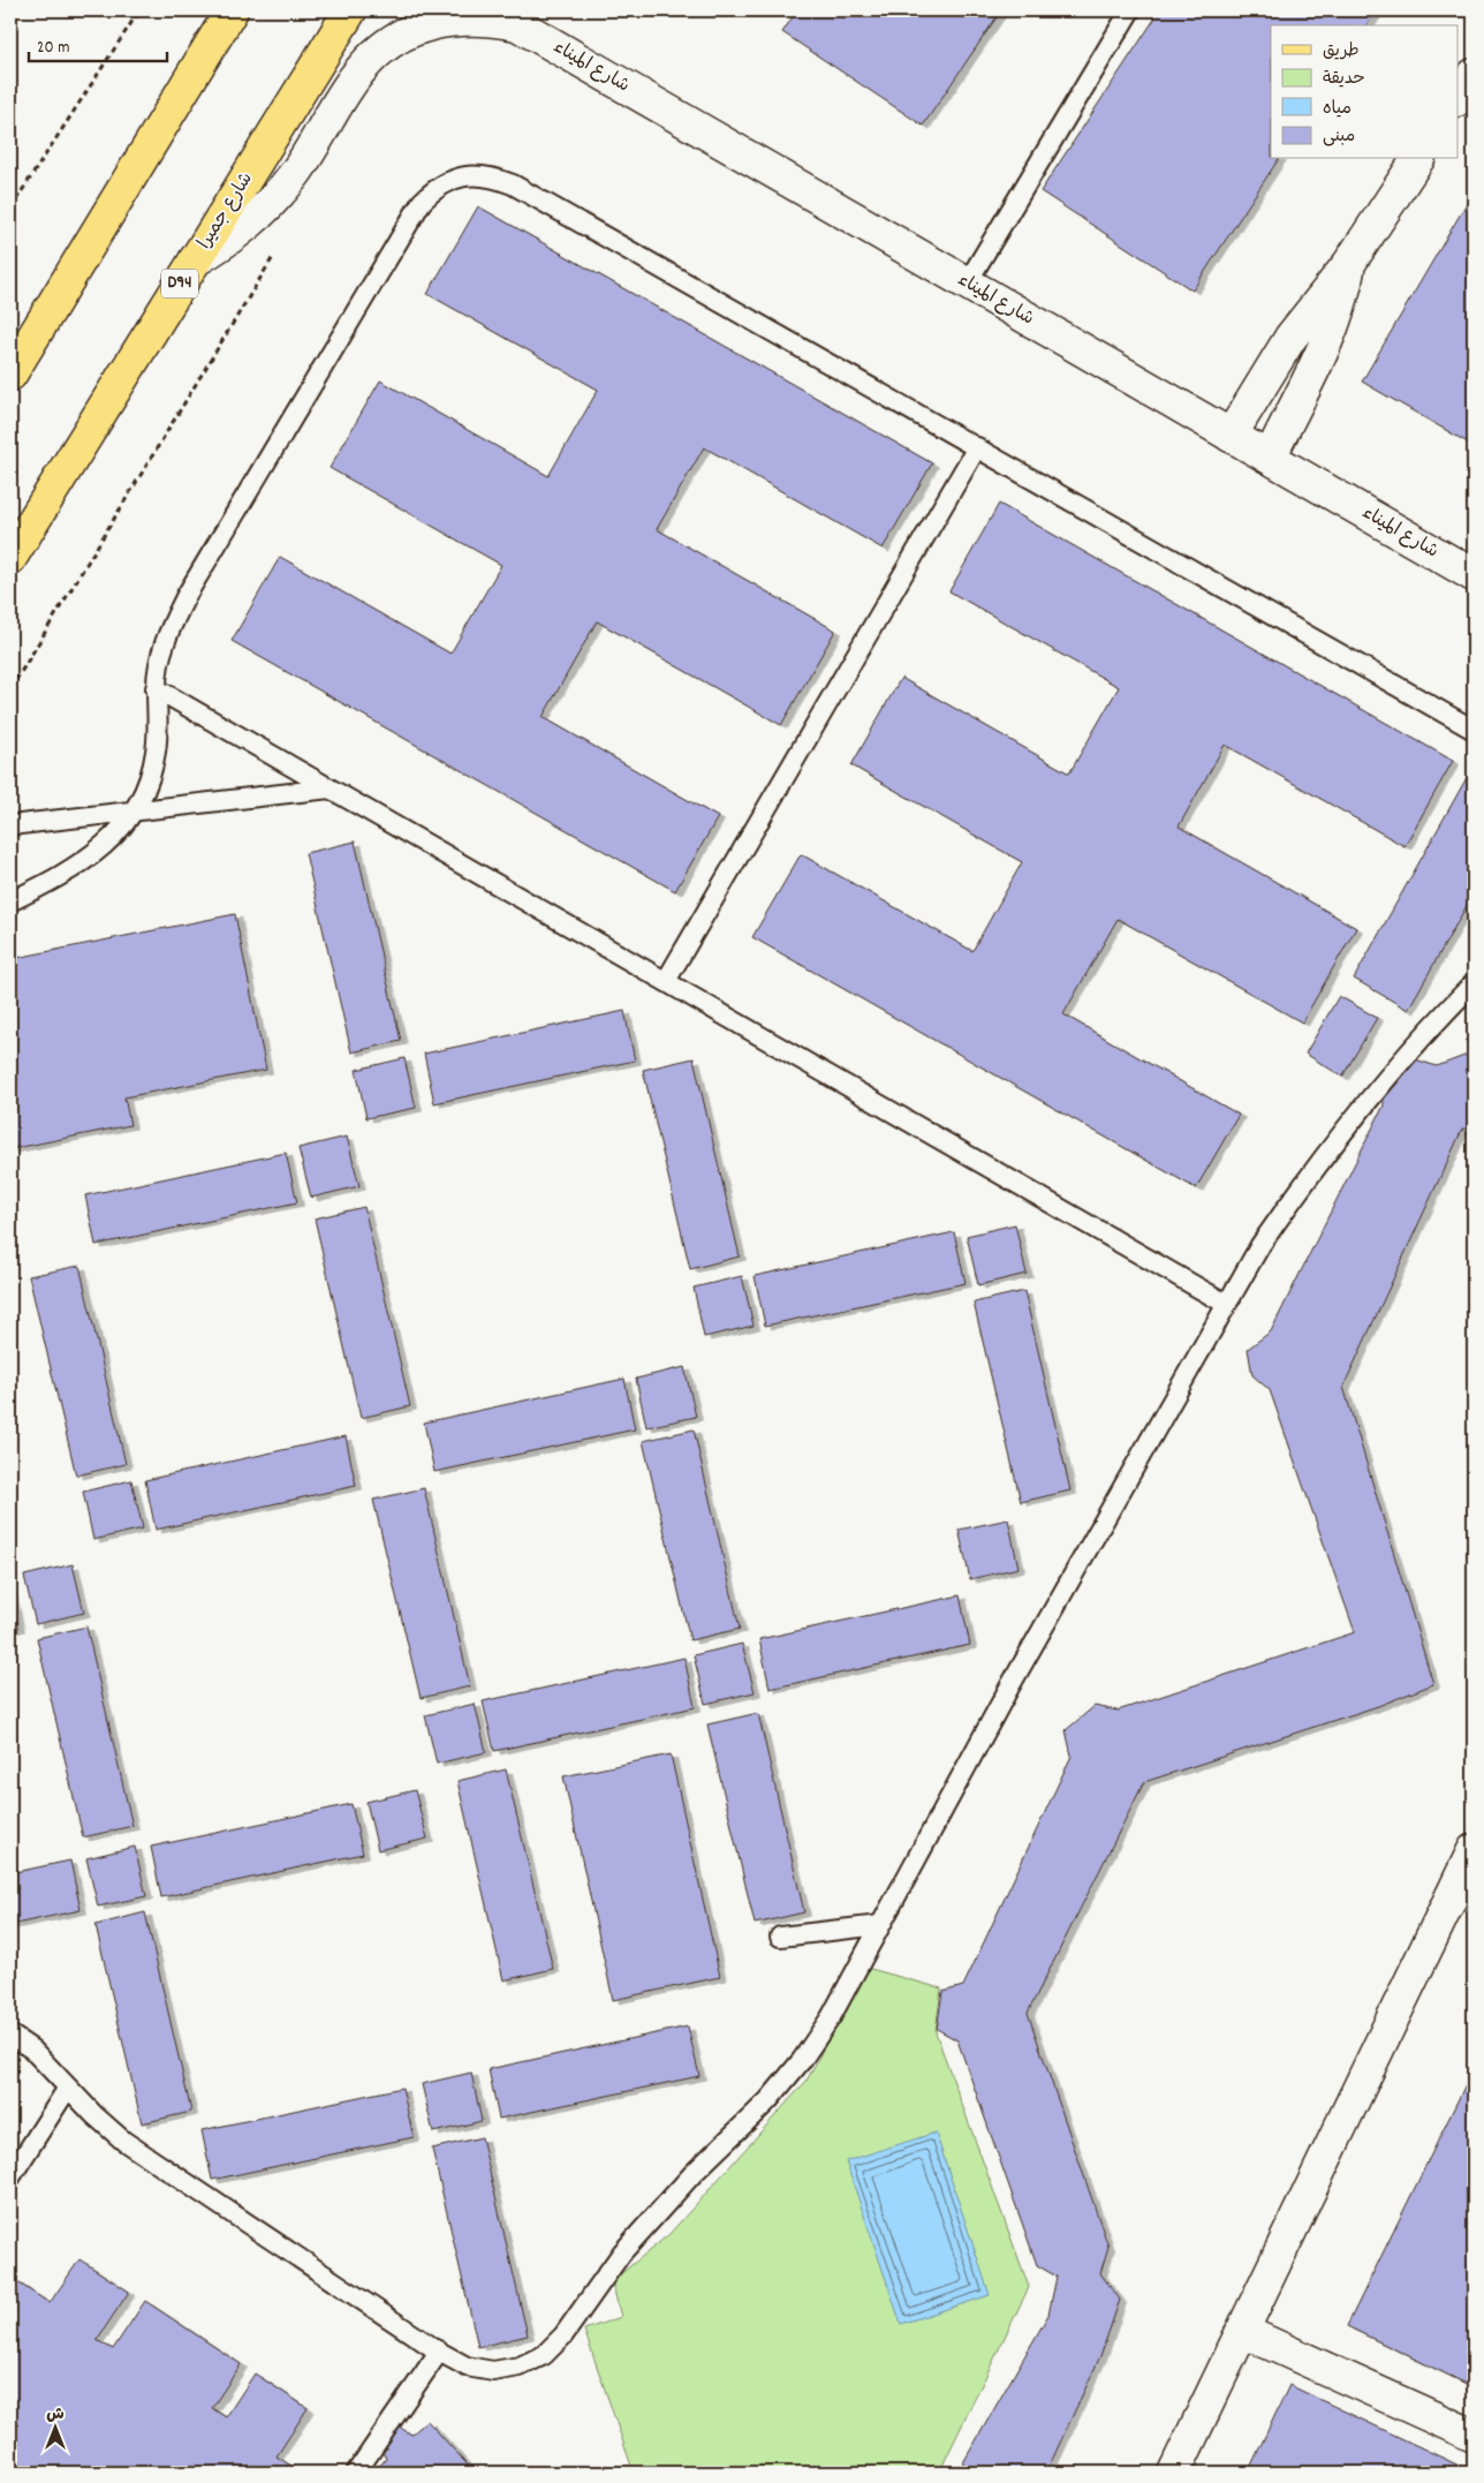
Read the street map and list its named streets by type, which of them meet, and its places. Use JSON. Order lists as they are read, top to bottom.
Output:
{
  "streets": {
    "main road": ["شارع جميرا", "D94"],
    "street": ["شارع الميناء"]
  },
  "legend": [
    "طريق",
    "حديقة",
    "مياه",
    "مبنى"
  ],
  "scale_bar": "20 m",
  "north": "top"
}
